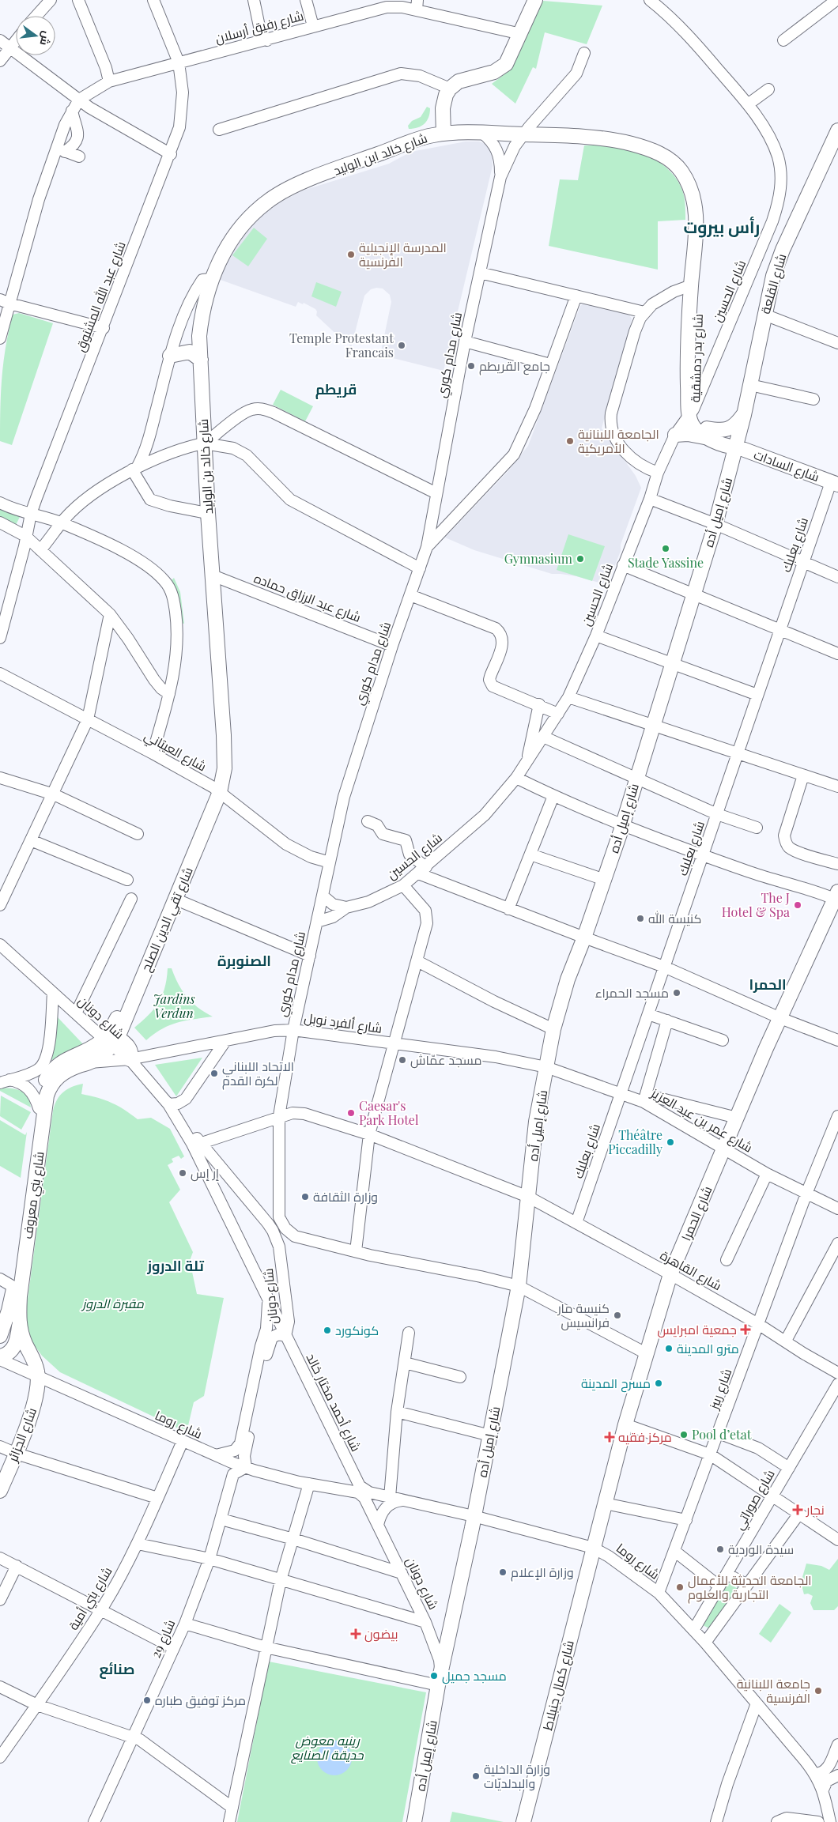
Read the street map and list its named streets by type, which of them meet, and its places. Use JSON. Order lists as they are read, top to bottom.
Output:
{
  "streets": {
    "main road": [
      "شارع خالد ابن الوليد",
      "شارع القلعة",
      "شارع بدر دمشقية",
      "شارع السادات",
      "شارع خالد بن الوليد",
      "شارع إميل أده",
      "شارع تقي الدين الصلح",
      "شارع بني معروف",
      "شارع الحمرا",
      "شارع الجزائر",
      "شارع كمال جنبلاط"
    ],
    "street": [
      "شارع رفيق أرسلان",
      "شارع الحسين",
      "شارع عبد الله المشنوق",
      "شارع مدام كوري",
      "شارع بعلبك",
      "شارع عبد الرزاق حماده",
      "شارع العيتاني",
      "شارع دونان",
      "شارع ألفرد نوبل",
      "شارع عمر بن عبد العزيز",
      "شارع القاهرة",
      "شارع ربيز",
      "شارع أحمد مختار خالد",
      "شارع روما",
      "شارع صوراتي",
      "شارع بني أمية",
      "شارع 29"
    ]
  },
  "crossings": [
    ["شارع رفيق أرسلان", "شارع عبد الله المشنوق"],
    ["شارع خالد ابن الوليد", "شارع بدر دمشقية"],
    ["شارع خالد ابن الوليد", "شارع خالد بن الوليد"],
    ["شارع القلعة", "شارع بدر دمشقية"],
    ["شارع القلعة", "شارع السادات"],
    ["شارع القلعة", "شارع إميل أده"],
    ["شارع الحسين", "شارع مدام كوري"],
    ["شارع الحسين", "شارع بدر دمشقية"],
    ["شارع مدام كوري", "شارع بدر دمشقية"],
    ["شارع مدام كوري", "شارع عبد الرزاق حماده"],
    ["شارع مدام كوري", "شارع العيتاني"],
    ["شارع مدام كوري", "شارع ألفرد نوبل"],
    ["شارع مدام كوري", "شارع القاهرة"],
    ["شارع بدر دمشقية", "شارع السادات"],
    ["شارع بدر دمشقية", "شارع إميل أده"],
    ["شارع السادات", "شارع إميل أده"],
    ["شارع السادات", "شارع بعلبك"],
    ["شارع خالد بن الوليد", "شارع عبد الرزاق حماده"],
    ["شارع خالد بن الوليد", "شارع العيتاني"],
    ["شارع خالد بن الوليد", "شارع تقي الدين الصلح"],
    ["شارع إميل أده", "شارع دونان"],
    ["شارع إميل أده", "شارع ألفرد نوبل"],
    ["شارع إميل أده", "شارع عمر بن عبد العزيز"],
    ["شارع إميل أده", "شارع القاهرة"],
    ["شارع إميل أده", "شارع روما"],
    ["شارع بعلبك", "شارع عمر بن عبد العزيز"],
    ["شارع بعلبك", "شارع القاهرة"],
    ["شارع العيتاني", "شارع تقي الدين الصلح"],
    ["شارع تقي الدين الصلح", "شارع دونان"],
    ["شارع تقي الدين الصلح", "شارع بني معروف"],
    ["شارع دونان", "شارع ألفرد نوبل"],
    ["شارع دونان", "شارع بني معروف"],
    ["شارع دونان", "شارع القاهرة"],
    ["شارع دونان", "شارع أحمد مختار خالد"],
    ["شارع دونان", "شارع روما"],
    ["شارع ألفرد نوبل", "شارع عمر بن عبد العزيز"],
    ["شارع ألفرد نوبل", "شارع بني معروف"],
    ["شارع عمر بن عبد العزيز", "شارع الحمرا"],
    ["شارع عمر بن عبد العزيز", "شارع ربيز"],
    ["شارع بني معروف", "شارع روما"],
    ["شارع بني معروف", "شارع الجزائر"],
    ["شارع الحمرا", "شارع القاهرة"],
    ["شارع الحمرا", "شارع روما"],
    ["شارع الحمرا", "شارع كمال جنبلاط"],
    ["شارع القاهرة", "شارع ربيز"],
    ["شارع ربيز", "شارع روما"],
    ["شارع أحمد مختار خالد", "شارع روما"],
    ["شارع روما", "شارع الجزائر"],
    ["شارع روما", "شارع صوراتي"],
    ["شارع روما", "شارع بني أمية"],
    ["شارع روما", "شارع 29"],
    ["شارع روما", "شارع كمال جنبلاط"]
  ],
  "districts": [
    "رأس بيروت",
    "قريطم",
    "الصنوبرة",
    "الحمرا",
    "تلة الدروز",
    "صنائع"
  ],
  "parks": ["Jardins Verdun", "مقبرة الدروز", "رينيه معوض حديقة الصنايع"],
  "places": {
    "other": [
      "المدرسة الإنجيلية الفرنسية",
      "Temple Protestant Francais",
      "جامع القريطم",
      "الجامعة اللبنانية الأمريكية",
      "Stade Yassine",
      "Gymnasium",
      "The J Hotel & Spa",
      "كنيسة الله",
      "مسجد الحمراء",
      "مسجد عمّاش",
      "الاتحاد اللبناني لكرة القدم",
      "Caesar's Park Hotel",
      "Théâtre Piccadilly",
      "إر إس",
      "وزارة الثقافة",
      "كنيسة مار فرانسيس",
      "كونكورد",
      "مترو المدينة",
      "مسرح المدينة",
      "Pool d’etat",
      "سيدة الوردية",
      "وزارة الإعلام",
      "الجامعة الحديثة للأعمال التجارية والعلوم",
      "مسجد جميل",
      "جامعة اللبنانية الفرنسية",
      "مركز توفيق طباره",
      "وزارة الداخلية والبدلديّات"
    ],
    "health": [
      "جمعية امبرايس",
      "مركز فقيه",
      "نجار",
      "بيضون"
    ]
  },
  "north": "right"
}
